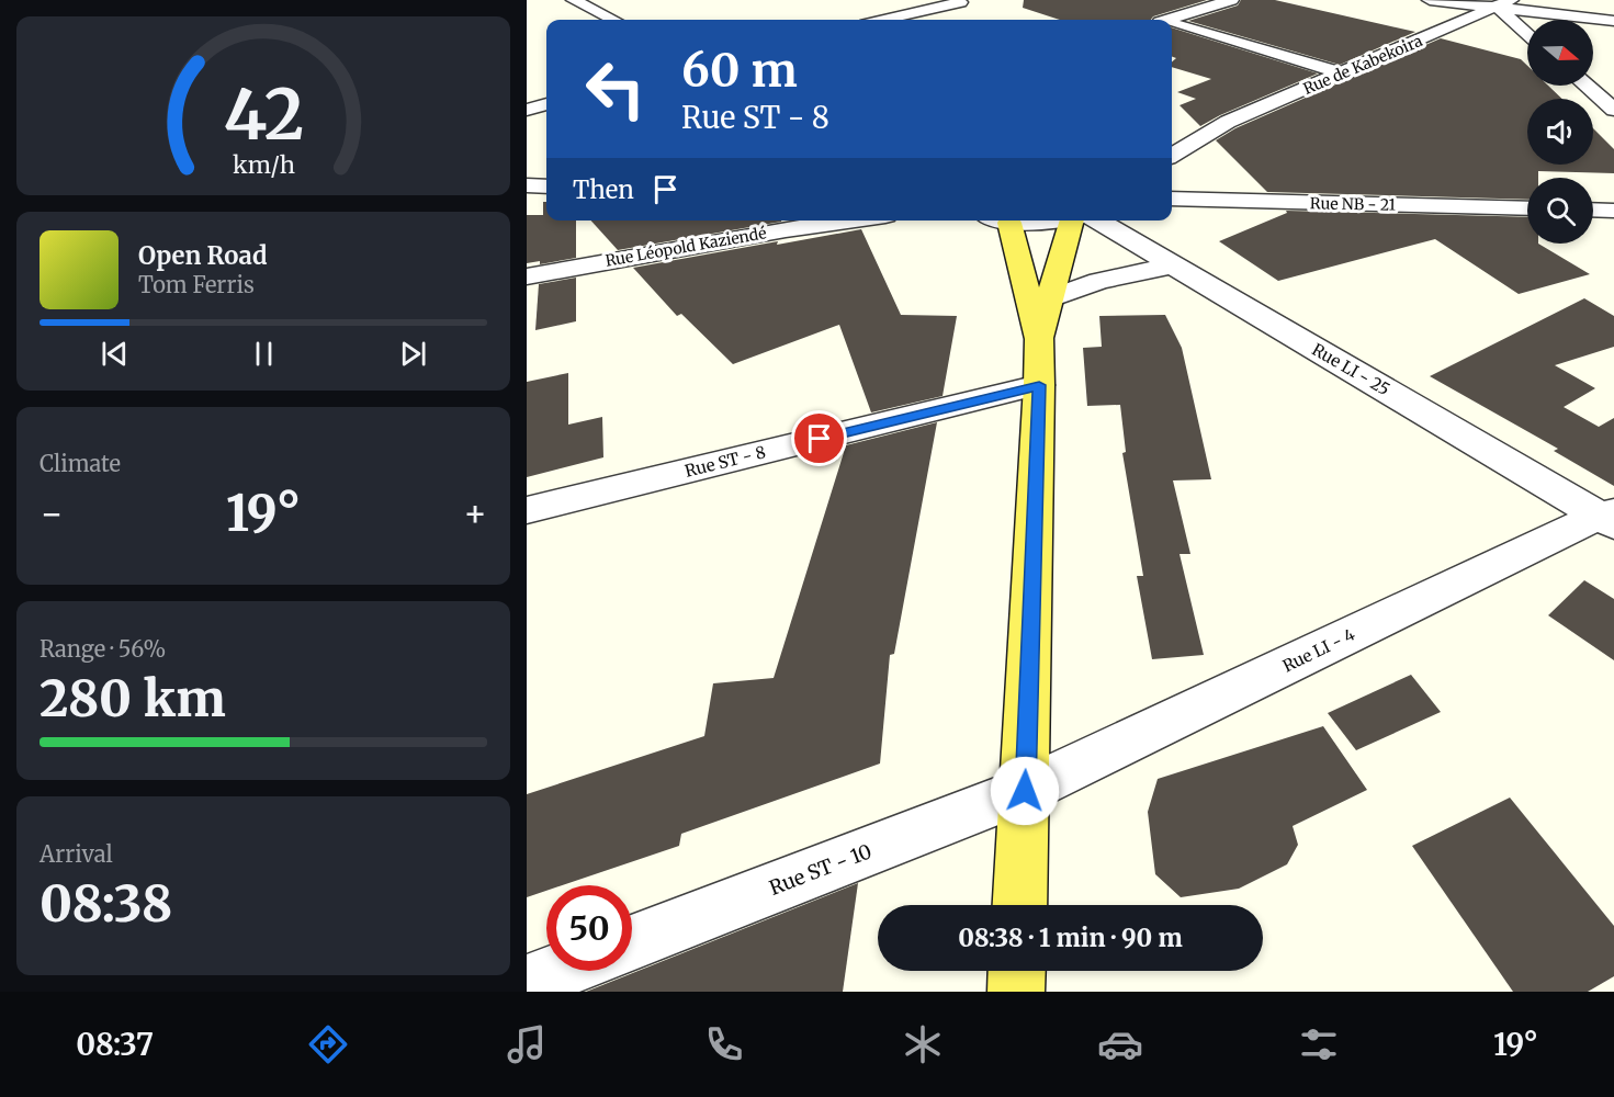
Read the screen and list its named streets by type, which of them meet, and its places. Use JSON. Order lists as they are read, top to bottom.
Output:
{
  "streets": {
    "street": [
      "Rue de Kabekoira",
      "Rue NB - 21",
      "Rue Léopold Kaziendé",
      "Rue LI - 25",
      "Rue ST - 8",
      "Rue LI - 4",
      "Rue ST - 10"
    ]
  },
  "crossings": [
    ["Rue NB - 21", "Rue LI - 25"],
    ["Rue LI - 25", "Rue LI - 4"],
    ["Rue LI - 4", "Rue ST - 10"]
  ],
  "north": "right",
  "page": {
    "turn": ["60 m", "Rue ST - 8"],
    "then": "Then",
    "song": ["Open Road", "Tom Ferris"],
    "tile": [
      "Climate",
      ["Range · 56%", "280 km"],
      ["Arrival", "08:38"]
    ],
    "heat": ["−", "19°", "+"],
    "limit": "50",
    "trip": "08:38 · 1 min · 90 m",
    "tabs": ["08:37", "19°"],
    "gauge": ["42", "km/h"]
  }
}
